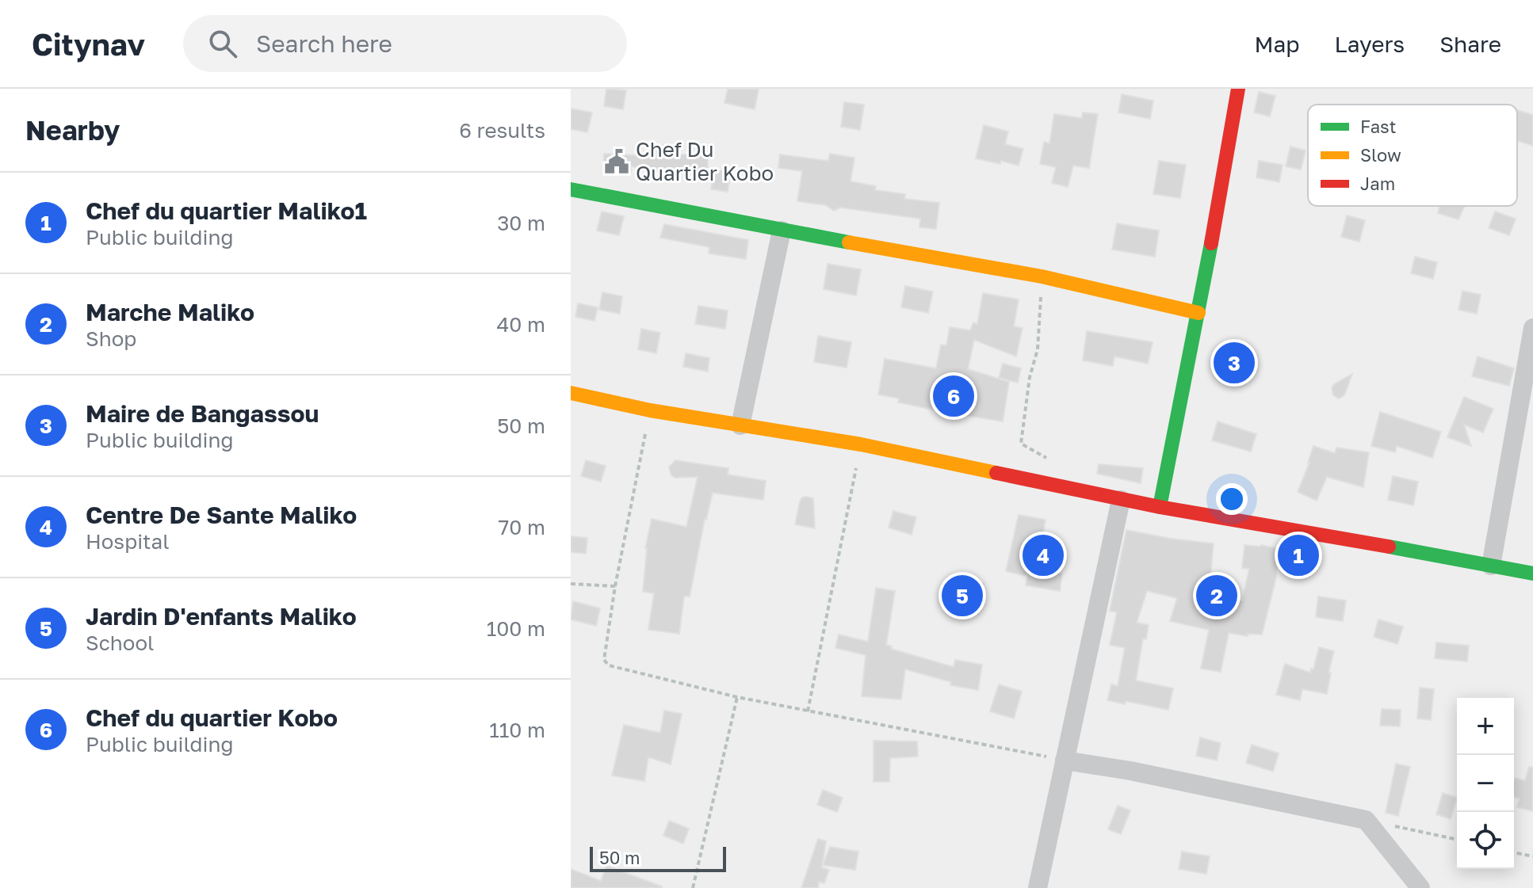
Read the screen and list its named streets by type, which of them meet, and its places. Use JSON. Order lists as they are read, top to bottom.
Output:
{
  "places": {
    "public building": ["Chef Du Quartier Kobo"]
  },
  "legend": ["Fast", "Slow", "Jam"],
  "scale_bar": "50 m",
  "page": {
    "header": "Citynav",
    "search": "Search here",
    "nav": ["Map", "Layers", "Share"],
    "heading": ["Nearby", "6 results"],
    "list": [
      {
        "mark": "1",
        "name": "Chef du quartier Maliko1",
        "note": "Public building",
        "value": "30 m"
      },
      {
        "mark": "2",
        "name": "Marche Maliko",
        "note": "Shop",
        "value": "40 m"
      },
      {
        "mark": "3",
        "name": "Maire de Bangassou",
        "note": "Public building",
        "value": "50 m"
      },
      {
        "mark": "4",
        "name": "Centre De Sante Maliko",
        "note": "Hospital",
        "value": "70 m"
      },
      {
        "mark": "5",
        "name": "Jardin D'enfants Maliko",
        "note": "School",
        "value": "100 m"
      },
      {
        "mark": "6",
        "name": "Chef du quartier Kobo",
        "note": "Public building",
        "value": "110 m"
      }
    ],
    "pins": [
      "3",
      "6",
      "1",
      "4",
      "2",
      "5"
    ],
    "map_buttons": ["+", "−"],
    "scale": "50 m"
  }
}
